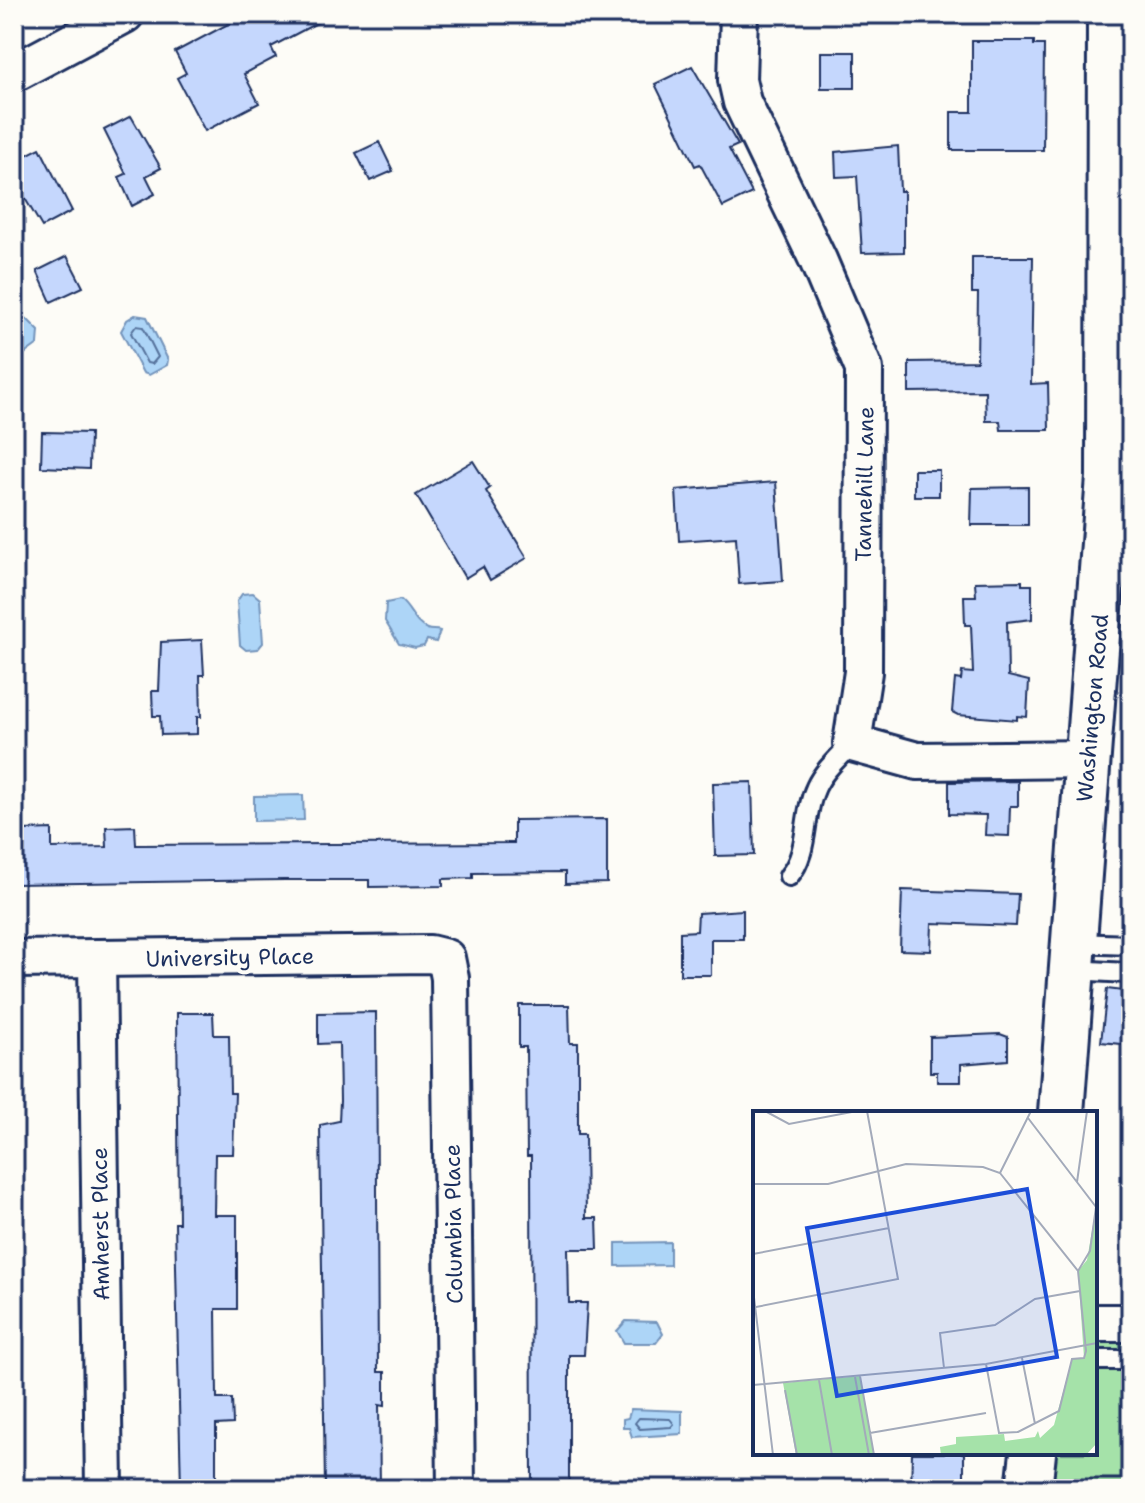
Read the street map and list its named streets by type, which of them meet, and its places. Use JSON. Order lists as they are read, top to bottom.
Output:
{
  "streets": {
    "main road": ["Washington Road"],
    "street": [
      "Tannehill Lane",
      "University Place",
      "Amherst Place",
      "Columbia Place"
    ]
  },
  "crossings": [
    ["University Place", "Amherst Place"],
    ["University Place", "Columbia Place"]
  ]
}
